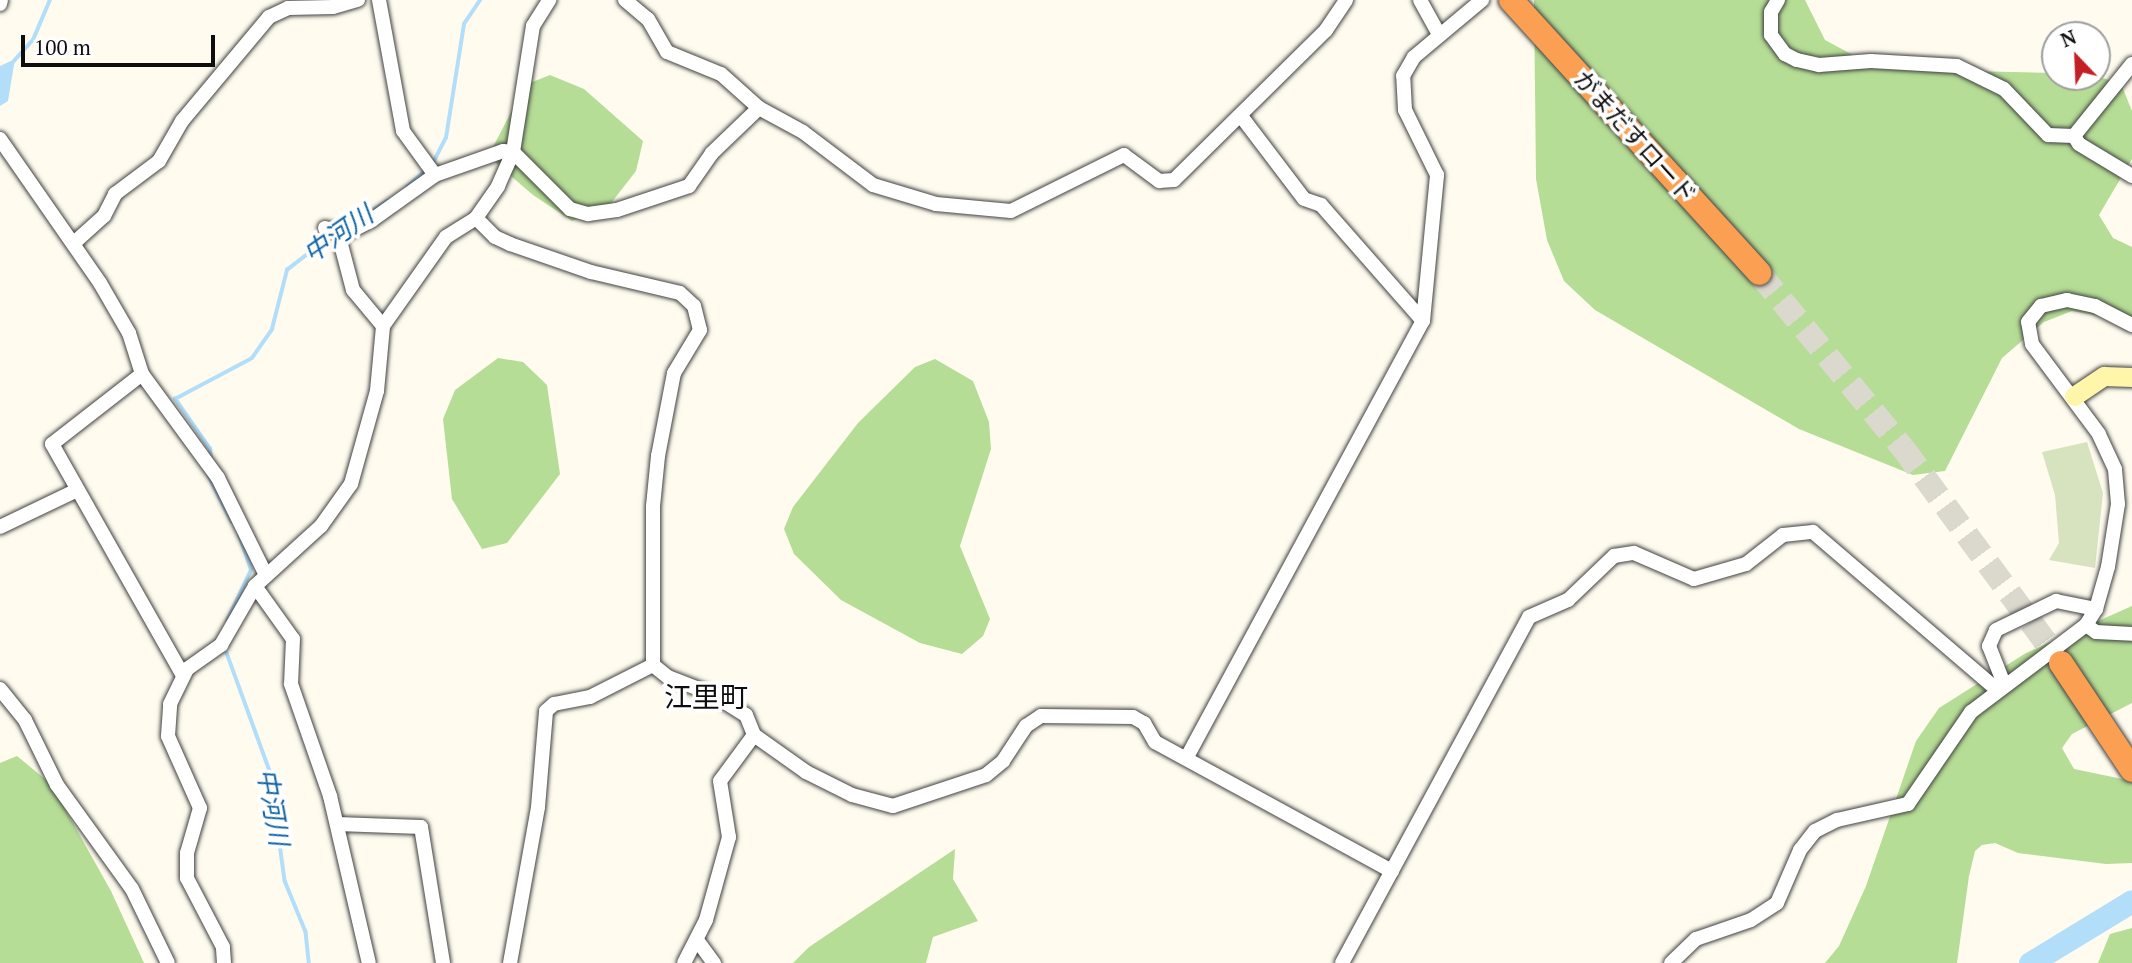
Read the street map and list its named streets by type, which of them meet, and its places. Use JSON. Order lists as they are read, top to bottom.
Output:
{
  "streets": {
    "highway": ["がまだすロード"]
  },
  "districts": ["江里町"],
  "water": ["中河川"],
  "scale_bar": "100 m",
  "north": "top left"
}
